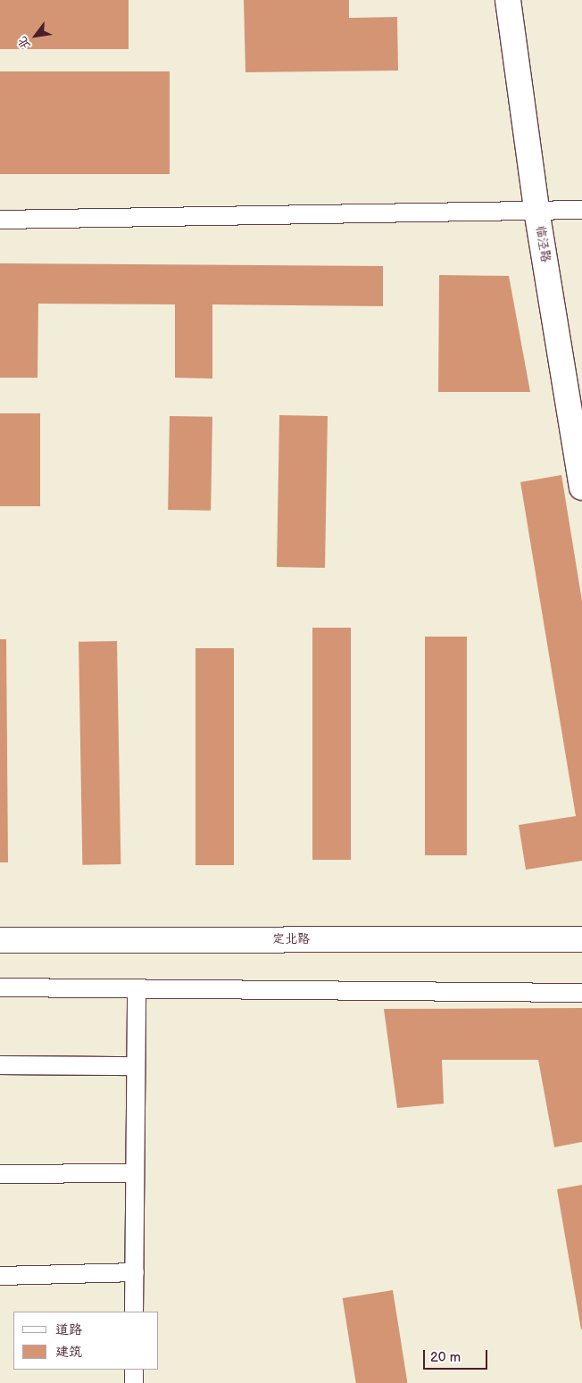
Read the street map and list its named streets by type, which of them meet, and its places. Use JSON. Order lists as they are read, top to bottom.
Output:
{
  "streets": {
    "street": ["临泾路", "定北路"]
  },
  "legend": ["道路", "建筑"],
  "scale_bar": "20 m",
  "north": "bottom left"
}
